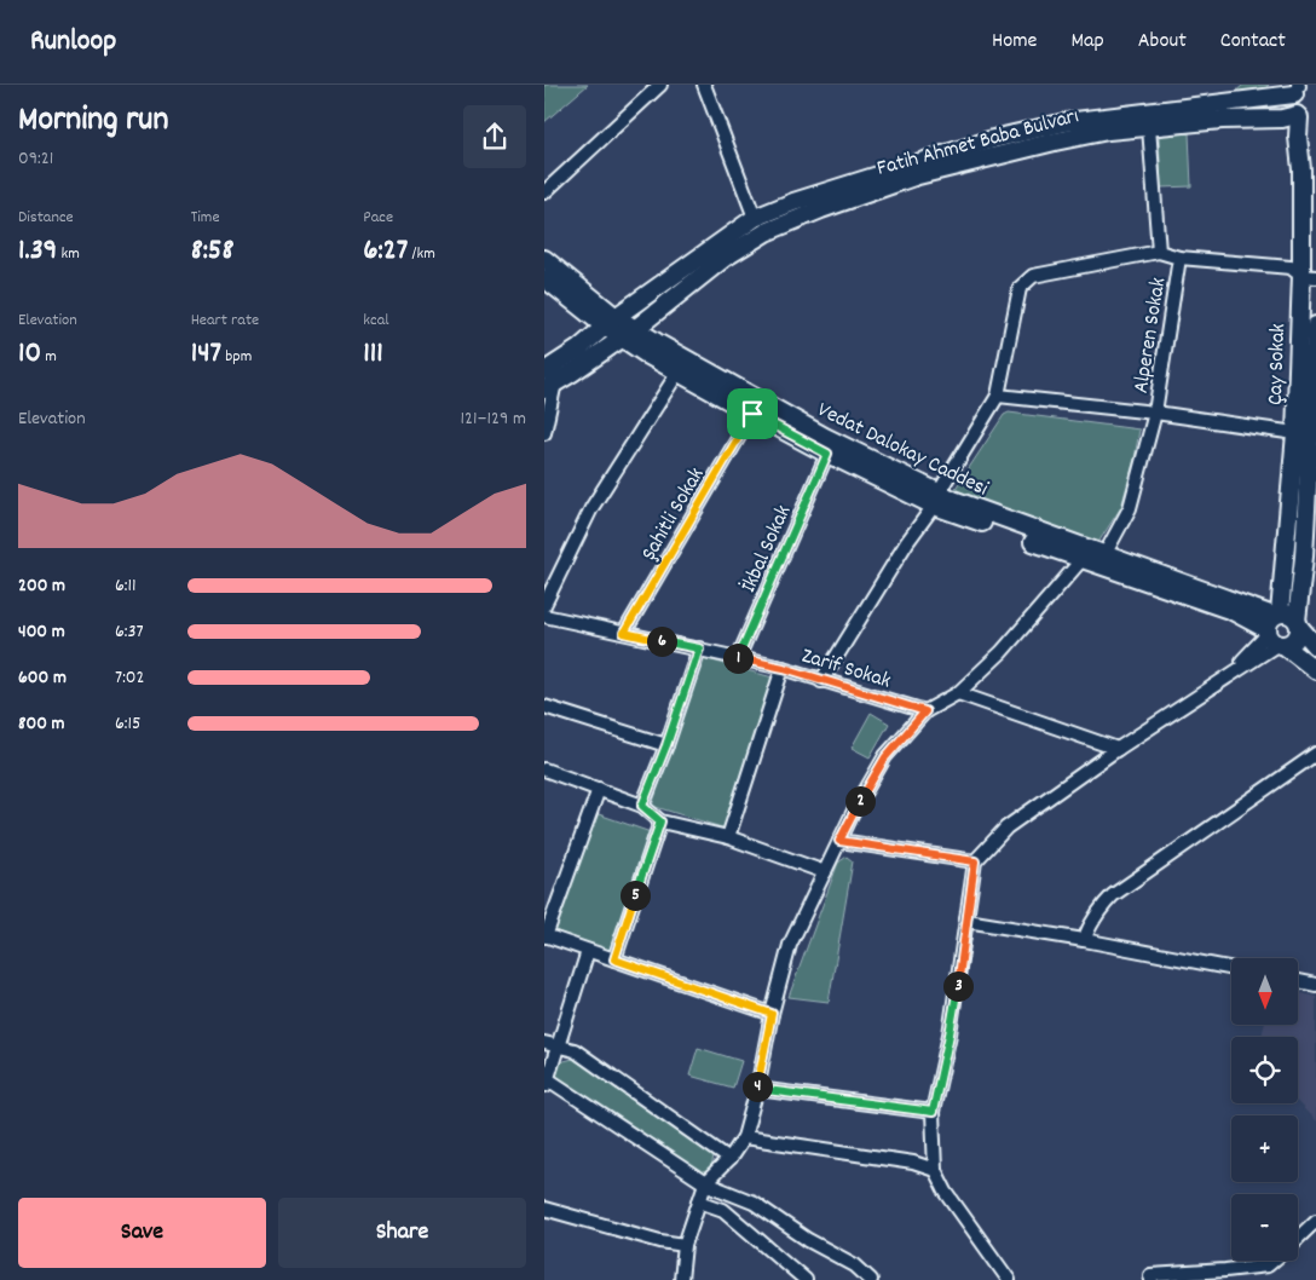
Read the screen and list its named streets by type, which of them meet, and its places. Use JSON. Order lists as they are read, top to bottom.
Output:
{
  "streets": {
    "main road": ["Fatih Ahmet Baba Bulvarı", "Çay Sokak", "Vedat Dalokay Caddesi"],
    "street": [
      "Alperen Sokak",
      "Şahitli Sokak",
      "İkbal Sokak",
      "Zarif Sokak"
    ]
  },
  "crossings": [
    ["Fatih Ahmet Baba Bulvarı", "Alperen Sokak"],
    ["Fatih Ahmet Baba Bulvarı", "Çay Sokak"],
    ["Fatih Ahmet Baba Bulvarı", "Vedat Dalokay Caddesi"],
    ["Alperen Sokak", "Vedat Dalokay Caddesi"],
    ["Çay Sokak", "Vedat Dalokay Caddesi"],
    ["Vedat Dalokay Caddesi", "Şahitli Sokak"],
    ["Vedat Dalokay Caddesi", "İkbal Sokak"],
    ["Şahitli Sokak", "Zarif Sokak"],
    ["İkbal Sokak", "Zarif Sokak"]
  ],
  "north": "bottom",
  "page": {
    "header": "Runloop",
    "nav": [
      "Home",
      "Map",
      "About",
      "Contact"
    ],
    "heading": ["Morning run", "09:21"],
    "stats": [
      ["Distance", "1.39 km"],
      ["Time", "8:58"],
      ["Pace", "6:27 /km"],
      ["Elevation", "10 m"],
      ["Heart rate", "147 bpm"],
      ["kcal", "111"]
    ],
    "chart": ["Elevation", "121–129 m"],
    "list": [
      {
        "name": "200 m",
        "note": "6:11"
      },
      {
        "name": "400 m",
        "note": "6:37"
      },
      {
        "name": "600 m",
        "note": "7:02"
      },
      {
        "name": "800 m",
        "note": "6:15"
      }
    ],
    "pins": [
      "6",
      "1",
      "2",
      "5",
      "3",
      "4"
    ],
    "map_buttons": ["+", "−"],
    "buttons": ["Save", "Share"]
  }
}
